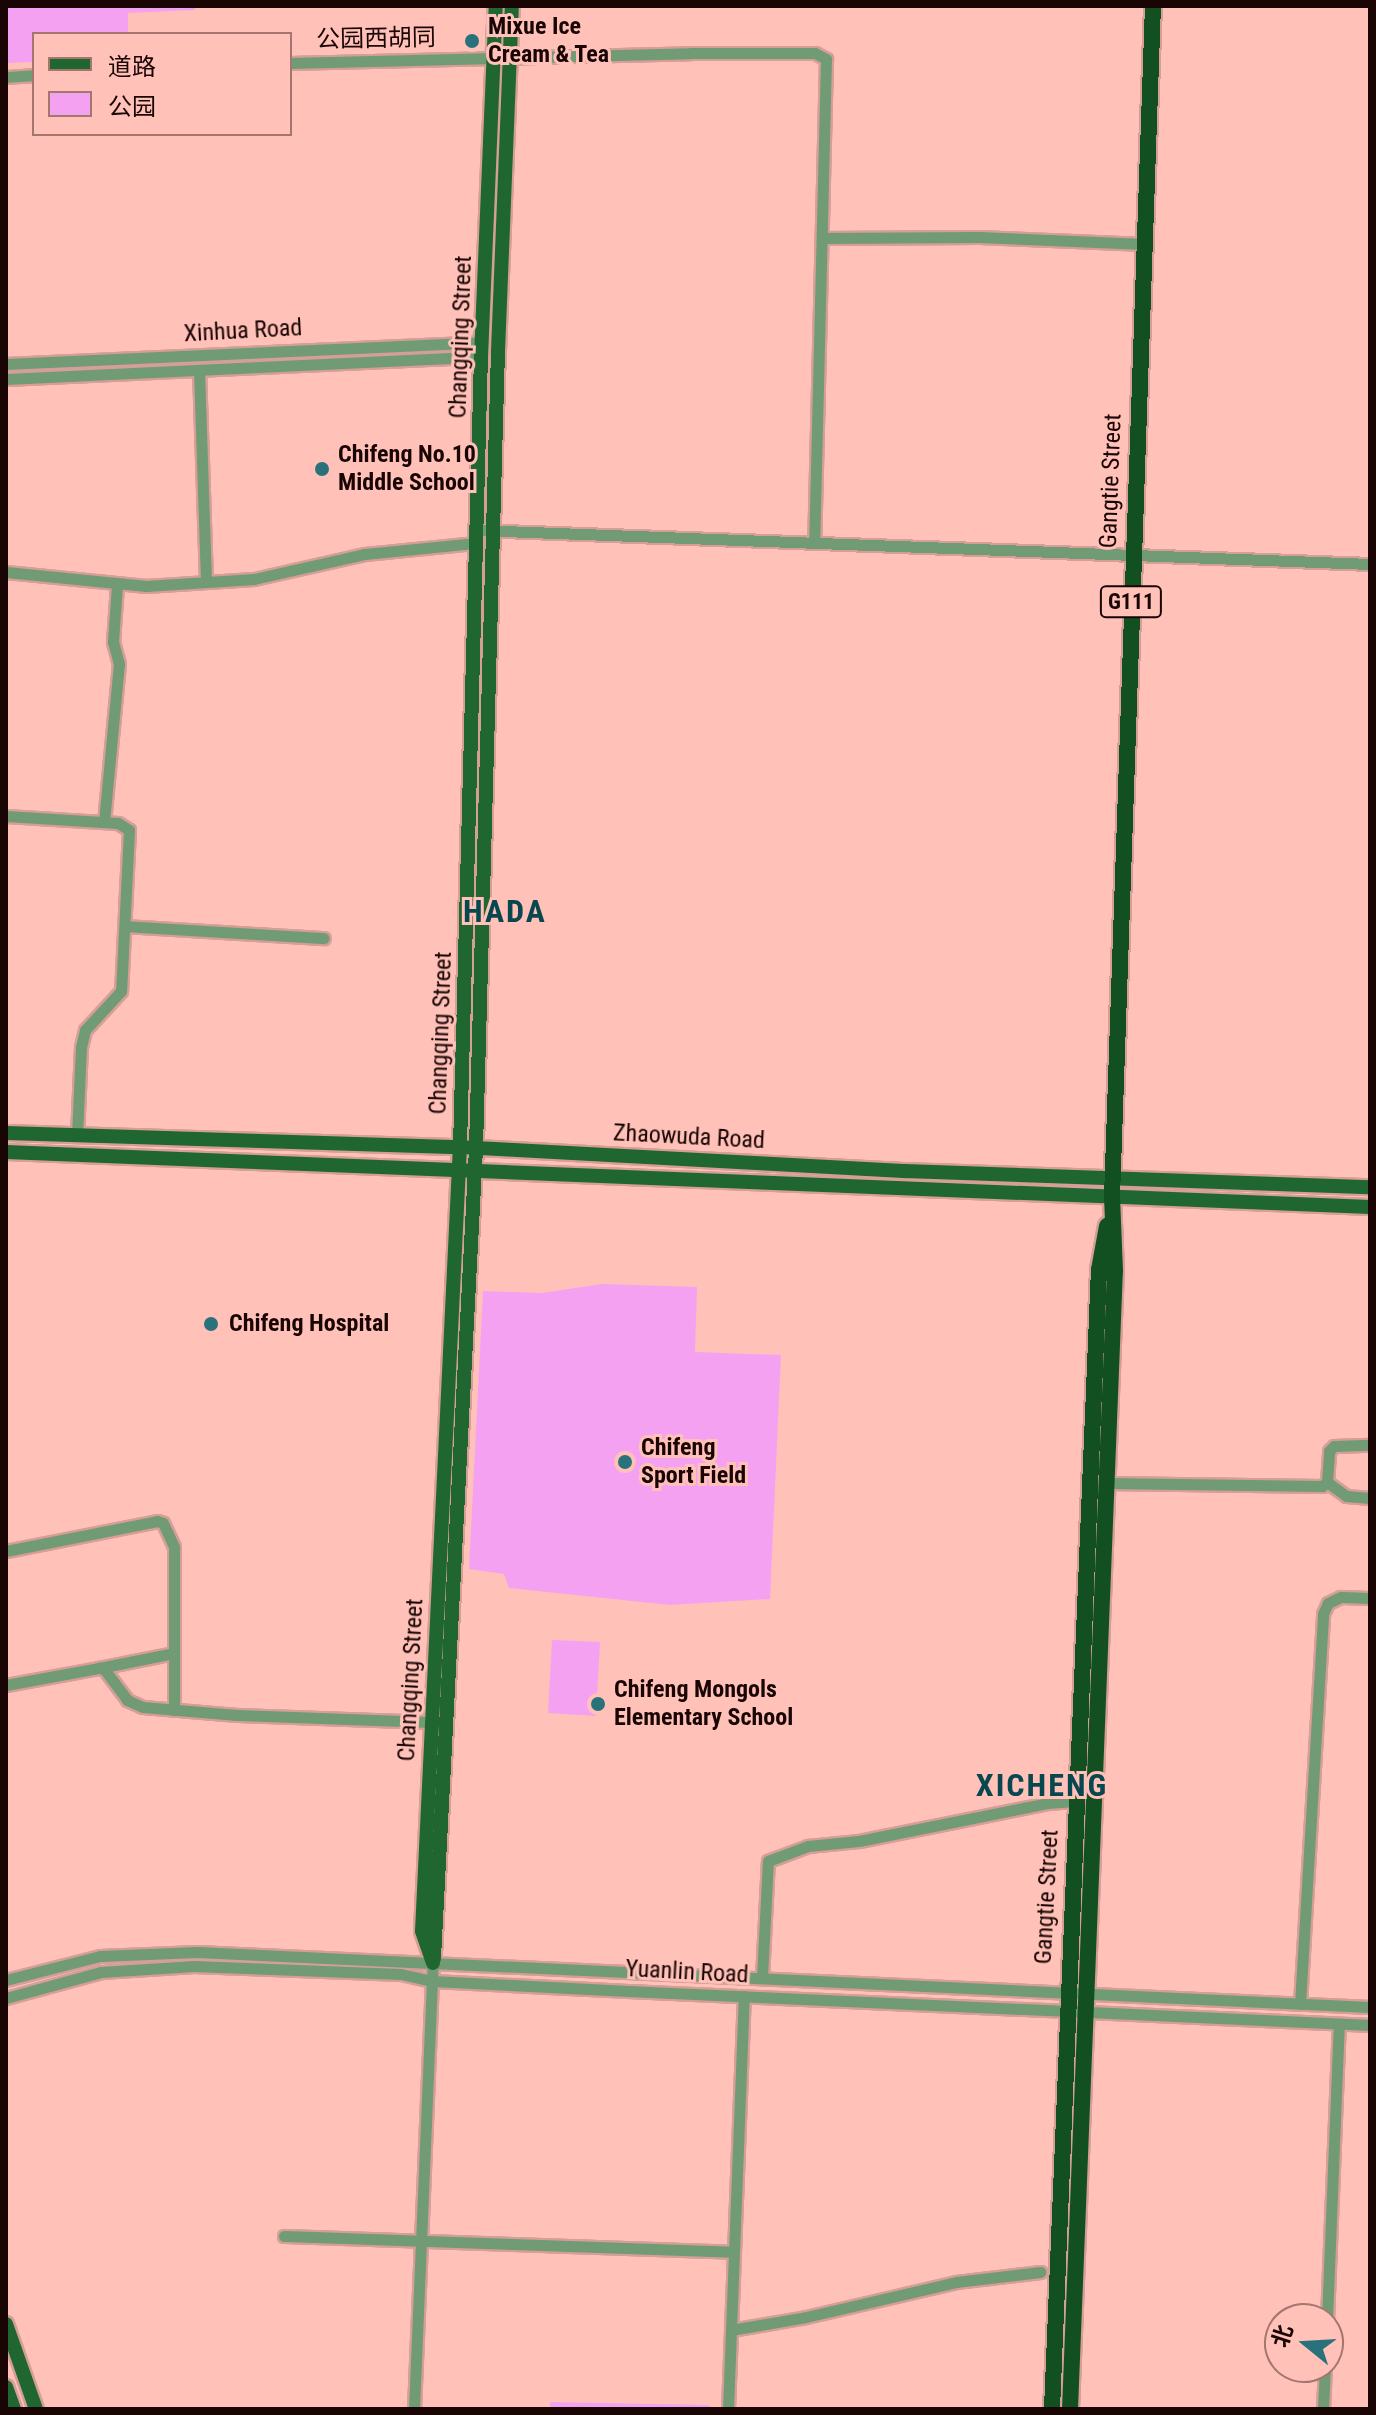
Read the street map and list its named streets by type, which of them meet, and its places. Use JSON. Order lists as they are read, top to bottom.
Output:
{
  "streets": {
    "highway": ["Gangtie Street", "G111"],
    "main road": ["Changqing Street", "Zhaowuda Road"],
    "street": ["公园西胡同", "Xinhua Road", "Yuanlin Road"]
  },
  "crossings": [
    ["公园西胡同", "Changqing Street"],
    ["Xinhua Road", "Changqing Street"],
    ["Changqing Street", "Zhaowuda Road"],
    ["Changqing Street", "Yuanlin Road"],
    ["Gangtie Street", "Zhaowuda Road"],
    ["Gangtie Street", "Yuanlin Road"]
  ],
  "districts": ["HADA", "XICHENG"],
  "places": [
    "Mixue Ice Cream & Tea",
    "Chifeng No.10 Middle School",
    "Chifeng Hospital",
    "Chifeng Sport Field",
    "Chifeng Mongols Elementary School"
  ],
  "legend": ["道路", "公园"],
  "north": "left"
}
